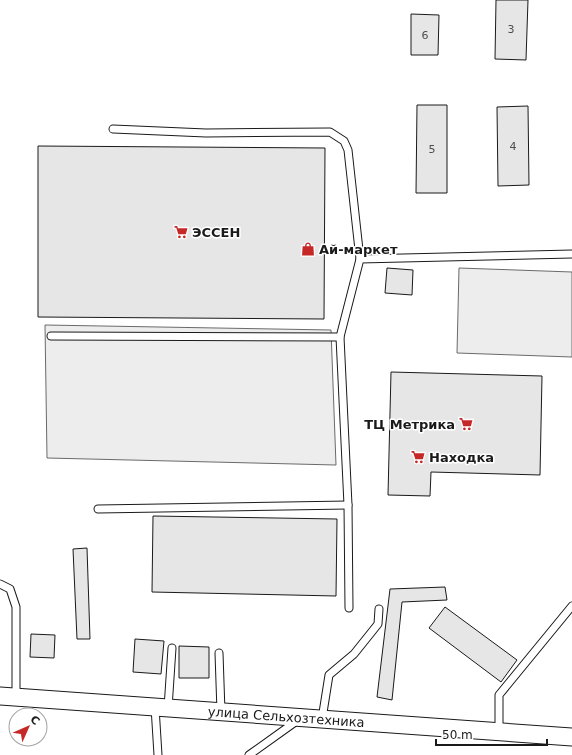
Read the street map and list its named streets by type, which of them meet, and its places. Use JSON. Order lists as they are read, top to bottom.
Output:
{
  "streets": {
    "street": ["улица Сельхозтехника"]
  },
  "places": {
    "supermarket": ["ЭССЕН", "ТЦ Метрика", "Находка"],
    "shop": ["Ай-маркет"]
  },
  "house_numbers": [
    "3",
    "6",
    "4",
    "5"
  ],
  "scale_bar": "50 m",
  "north": "top right"
}
